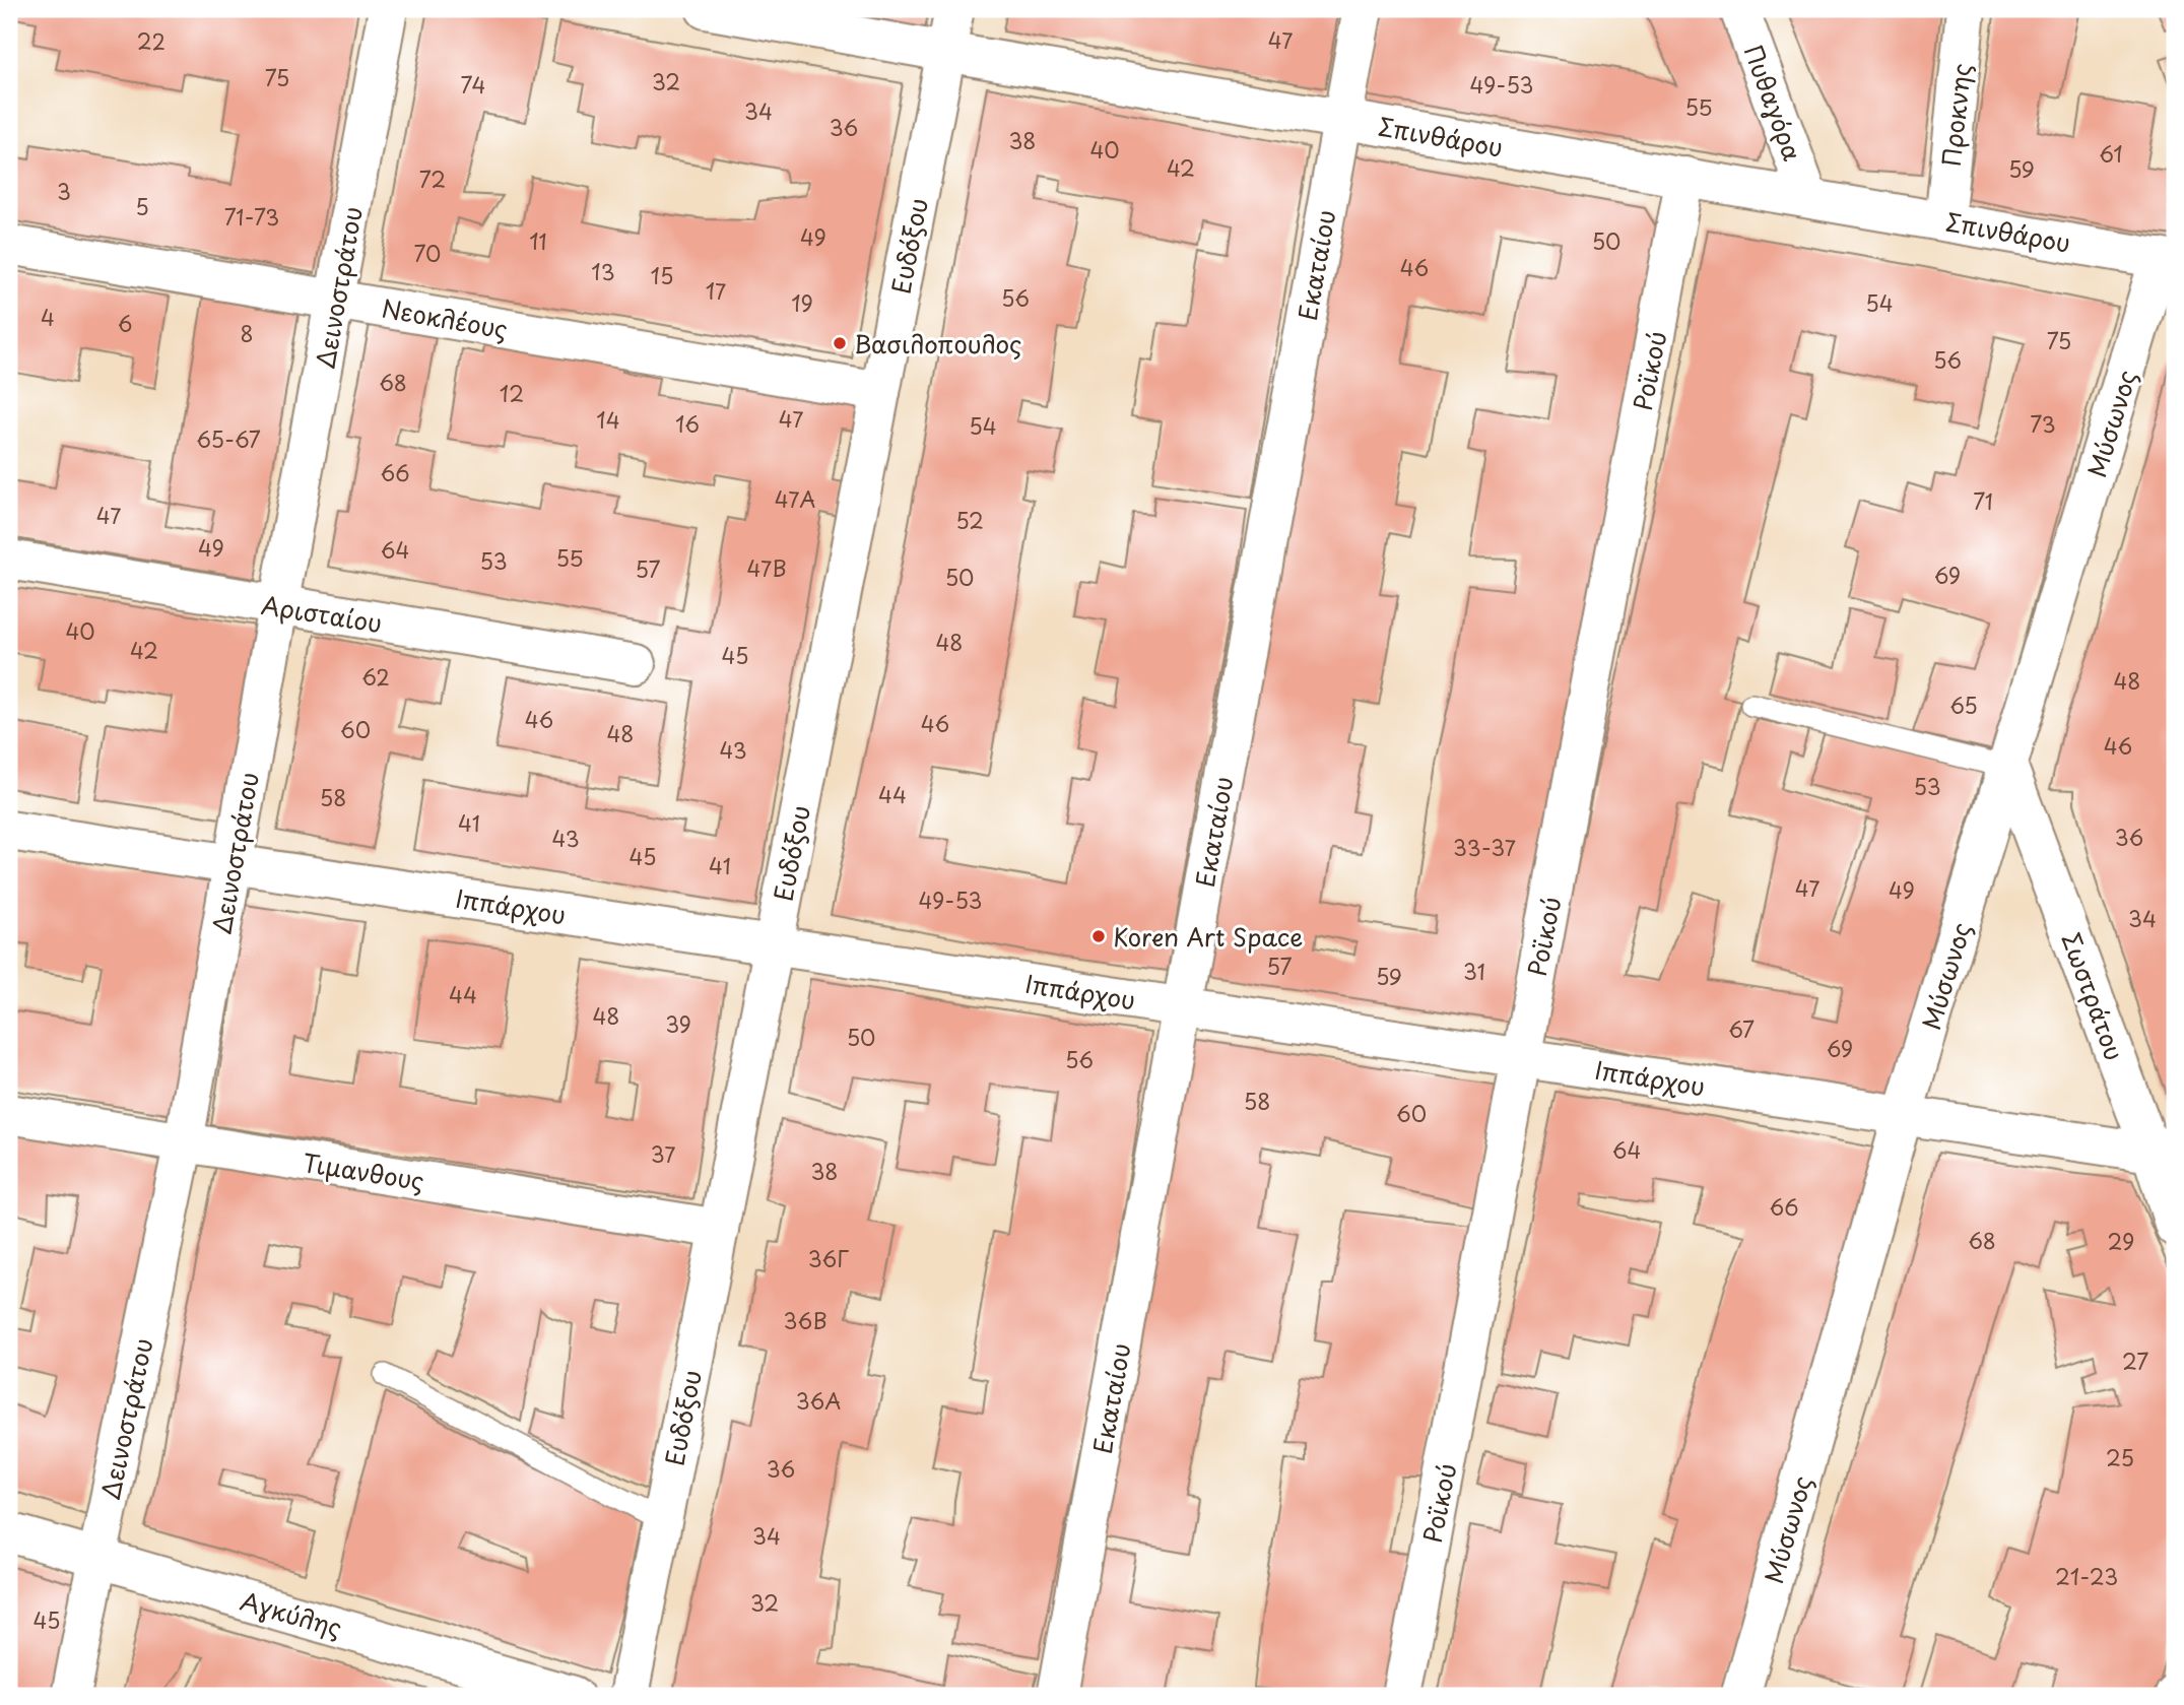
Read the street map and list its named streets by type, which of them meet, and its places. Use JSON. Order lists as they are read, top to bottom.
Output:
{
  "streets": {
    "street": [
      "Πυθαγόρα",
      "Προκνης",
      "Σπινθάρου",
      "Ευδόξου",
      "Εκαταίου",
      "Δεινοστράτου",
      "Νεοκλέους",
      "Ροϊκού",
      "Μύσωνος",
      "Αρισταίου",
      "Ιππάρχου",
      "Σωστράτου",
      "Τιμανθους",
      "Αγκύλης"
    ]
  },
  "crossings": [
    ["Πυθαγόρα", "Σπινθάρου"],
    ["Προκνης", "Σπινθάρου"],
    ["Σπινθάρου", "Ευδόξου"],
    ["Σπινθάρου", "Εκαταίου"],
    ["Σπινθάρου", "Ροϊκού"],
    ["Σπινθάρου", "Μύσωνος"],
    ["Ευδόξου", "Νεοκλέους"],
    ["Ευδόξου", "Ιππάρχου"],
    ["Ευδόξου", "Τιμανθους"],
    ["Εκαταίου", "Ιππάρχου"],
    ["Δεινοστράτου", "Νεοκλέους"],
    ["Δεινοστράτου", "Αρισταίου"],
    ["Δεινοστράτου", "Ιππάρχου"],
    ["Δεινοστράτου", "Τιμανθους"],
    ["Δεινοστράτου", "Αγκύλης"],
    ["Ροϊκού", "Ιππάρχου"],
    ["Μύσωνος", "Ιππάρχου"],
    ["Μύσωνος", "Σωστράτου"],
    ["Ιππάρχου", "Σωστράτου"]
  ],
  "places": ["Βασιλοπουλος", "Koren Art Space"],
  "house_numbers": [
    "47",
    "22",
    "75",
    "32",
    "74",
    "49-53",
    "55",
    "34",
    "36",
    "38",
    "40",
    "61",
    "42",
    "59",
    "72",
    "3",
    "5",
    "71-73",
    "49",
    "11",
    "50",
    "70",
    "46",
    "13",
    "15",
    "17",
    "56",
    "19",
    "54",
    "4",
    "6",
    "8",
    "75",
    "56",
    "68",
    "12",
    "47",
    "14",
    "16",
    "73",
    "54",
    "65-67",
    "66",
    "47Α",
    "71",
    "47",
    "52",
    "49",
    "64",
    "55",
    "53",
    "47Β",
    "57",
    "69",
    "50",
    "40",
    "48",
    "42",
    "45",
    "62",
    "48",
    "65",
    "46",
    "46",
    "60",
    "48",
    "46",
    "43",
    "53",
    "44",
    "58",
    "41",
    "36",
    "43",
    "33-37",
    "45",
    "41",
    "47",
    "49",
    "49-53",
    "34",
    "57",
    "31",
    "59",
    "44",
    "48",
    "39",
    "67",
    "50",
    "69",
    "56",
    "58",
    "60",
    "64",
    "37",
    "38",
    "66",
    "68",
    "29",
    "36Γ",
    "36Β",
    "27",
    "36Α",
    "25",
    "36",
    "34",
    "21-23",
    "32",
    "45"
  ]
}
